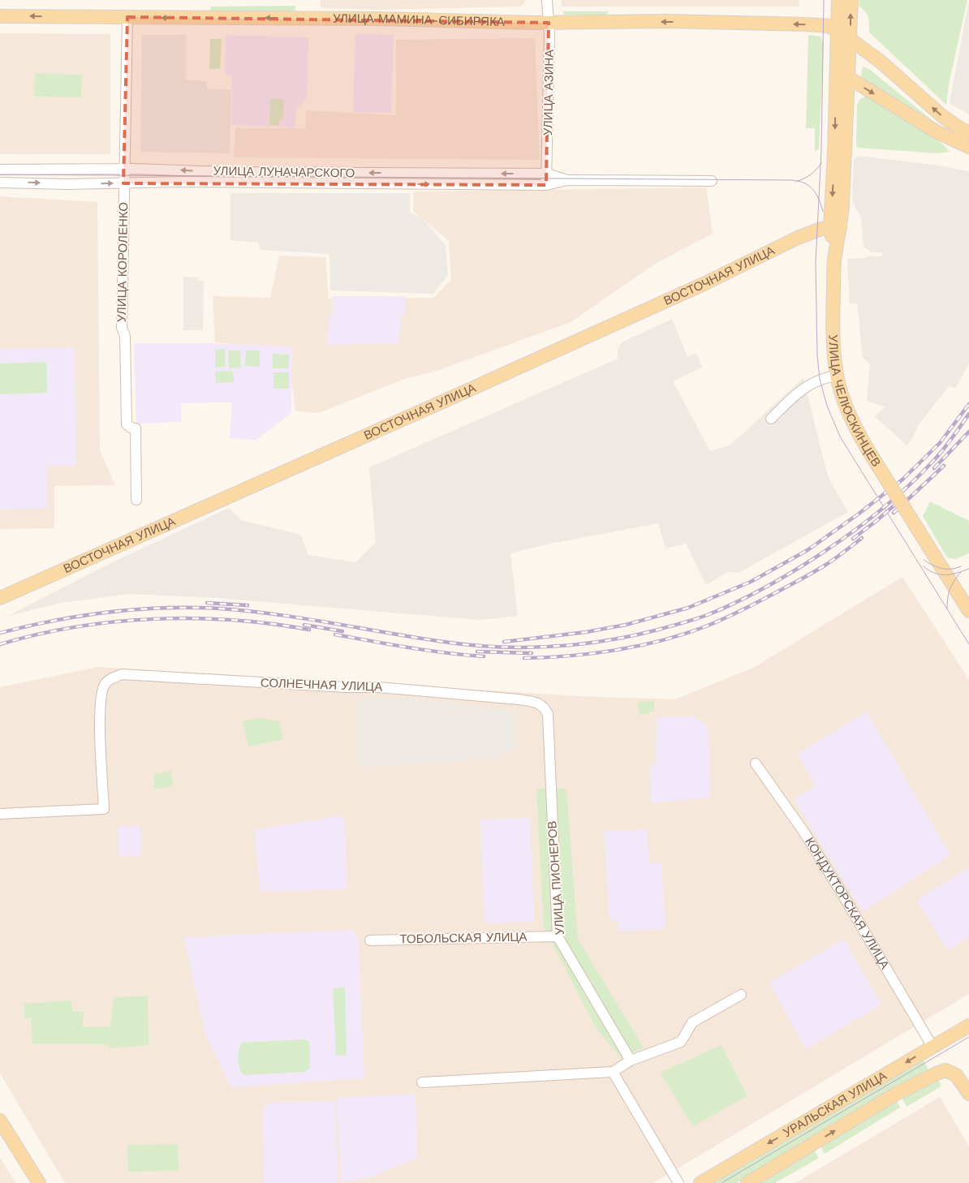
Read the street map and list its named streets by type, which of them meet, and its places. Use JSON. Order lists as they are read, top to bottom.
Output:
{
  "streets": {
    "main road": [
      "УЛИЦА МАМИНА-СИБИРЯКА",
      "ВОСТОЧНАЯ УЛИЦА",
      "УЛИЦА ЧЕЛЮСКИНЦЕВ",
      "УРАЛЬСКАЯ УЛИЦА"
    ],
    "street": [
      "УЛИЦА АЗИНА",
      "УЛИЦА ЛУНАЧАРСКОГО",
      "УЛИЦА КОРОЛЕНКО",
      "СОЛНЕЧНАЯ УЛИЦА",
      "УЛИЦА ПИОНЕРОВ",
      "КОНДУКТОРСКАЯ УЛИЦА",
      "ТОБОЛЬСКАЯ УЛИЦА"
    ]
  },
  "crossings": [
    ["УЛИЦА МАМИНА-СИБИРЯКА", "УЛИЦА АЗИНА"],
    ["УЛИЦА МАМИНА-СИБИРЯКА", "УЛИЦА КОРОЛЕНКО"],
    ["УЛИЦА МАМИНА-СИБИРЯКА", "УЛИЦА ЧЕЛЮСКИНЦЕВ"],
    ["УЛИЦА АЗИНА", "УЛИЦА ЛУНАЧАРСКОГО"],
    ["УЛИЦА ЛУНАЧАРСКОГО", "УЛИЦА КОРОЛЕНКО"],
    ["ВОСТОЧНАЯ УЛИЦА", "УЛИЦА ЧЕЛЮСКИНЦЕВ"],
    ["СОЛНЕЧНАЯ УЛИЦА", "УЛИЦА ПИОНЕРОВ"],
    ["УЛИЦА ПИОНЕРОВ", "ТОБОЛЬСКАЯ УЛИЦА"],
    ["КОНДУКТОРСКАЯ УЛИЦА", "УРАЛЬСКАЯ УЛИЦА"]
  ],
  "one_way": ["УЛИЦА МАМИНА-СИБИРЯКА"]
}
